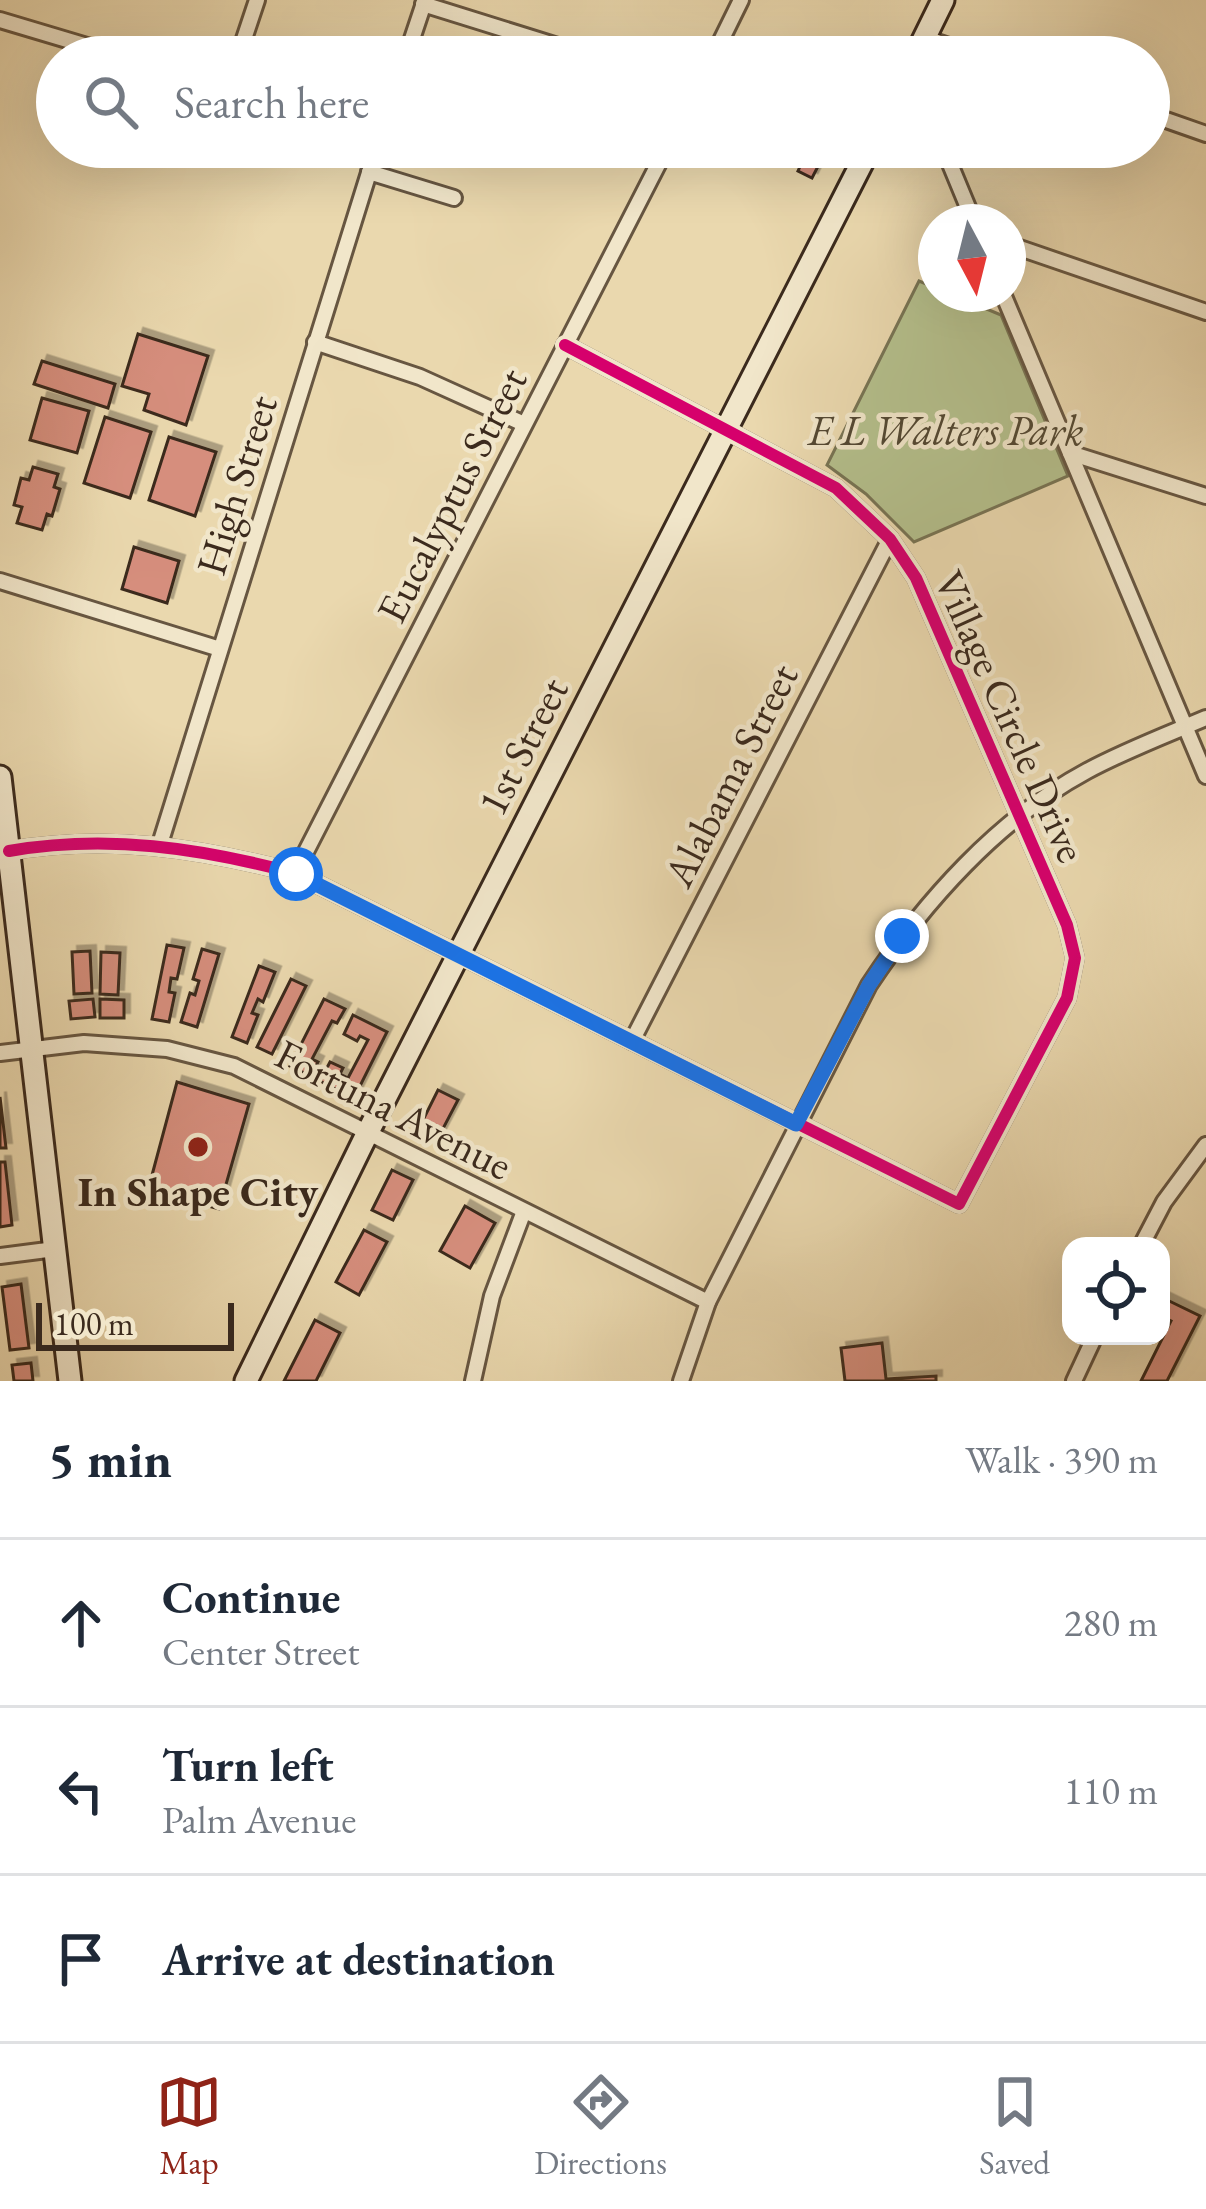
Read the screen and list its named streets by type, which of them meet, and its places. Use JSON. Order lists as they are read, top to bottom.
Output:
{
  "streets": {
    "street": [
      "High Street",
      "Eucalyptus Street",
      "Village Circle Drive",
      "1st Street",
      "Alabama Street",
      "Fortuna Avenue"
    ]
  },
  "crossings": [
    ["Eucalyptus Street", "Village Circle Drive"],
    ["Village Circle Drive", "1st Street"],
    ["Village Circle Drive", "Alabama Street"],
    ["1st Street", "Fortuna Avenue"]
  ],
  "parks": ["E L Walters Park"],
  "places": ["In Shape City"],
  "scale_bar": "100 m",
  "north": "bottom",
  "page": {
    "search": "Search here",
    "scale": "100 m",
    "heading": ["5 min", "Walk · 390 m"],
    "list": [
      ["Continue", "Center Street", "280 m"],
      ["Turn left", "Palm Avenue", "110 m"],
      "Arrive at destination"
    ],
    "nav": ["Map", "Directions", "Saved"]
  }
}
